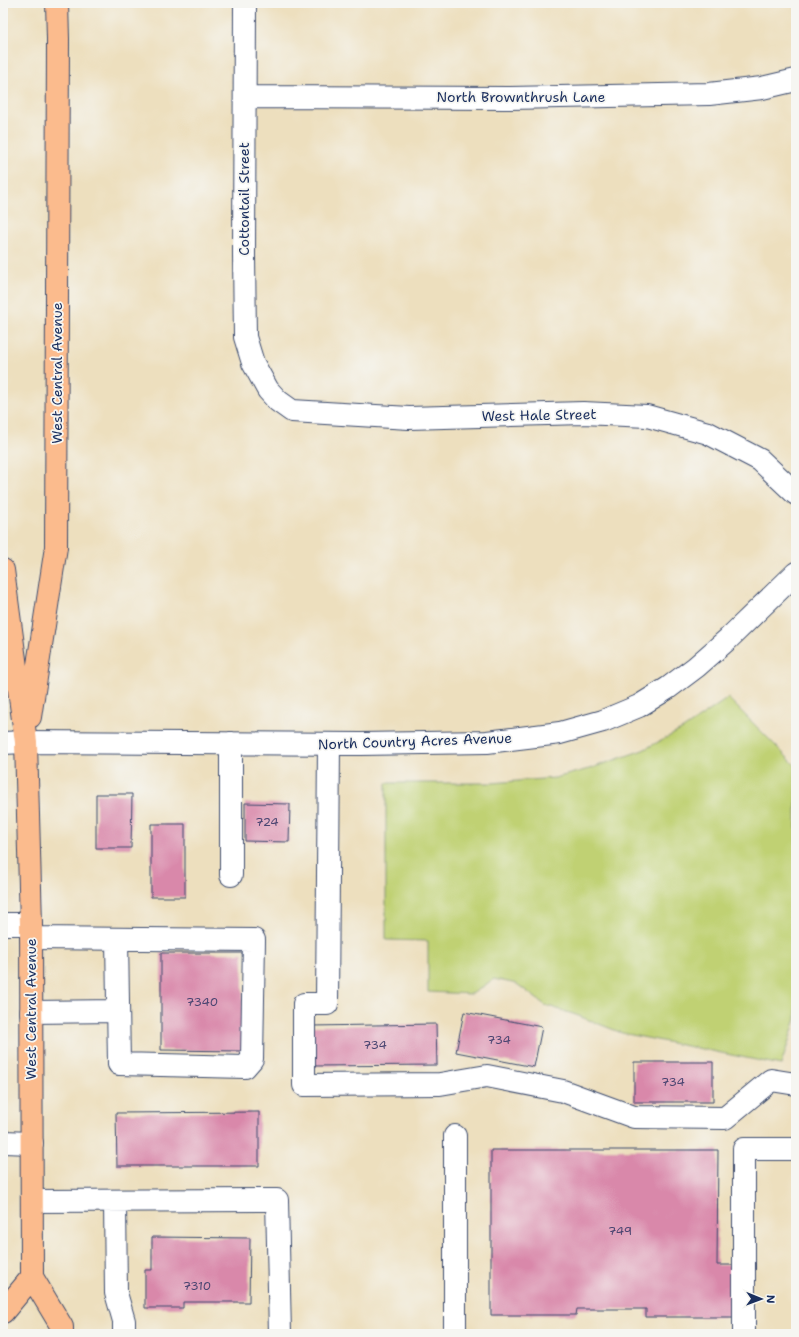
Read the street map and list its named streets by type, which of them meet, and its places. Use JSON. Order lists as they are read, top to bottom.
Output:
{
  "streets": {
    "main road": ["West Central Avenue"],
    "street": [
      "North Brownthrush Lane",
      "Cottontail Street",
      "West Hale Street",
      "North Country Acres Avenue"
    ]
  },
  "crossings": [
    ["North Brownthrush Lane", "Cottontail Street"],
    ["Cottontail Street", "West Hale Street"],
    ["West Central Avenue", "North Country Acres Avenue"]
  ],
  "house_numbers": [
    "724",
    "7340",
    "734",
    "734",
    "734",
    "749",
    "7310"
  ],
  "north": "right"
}
